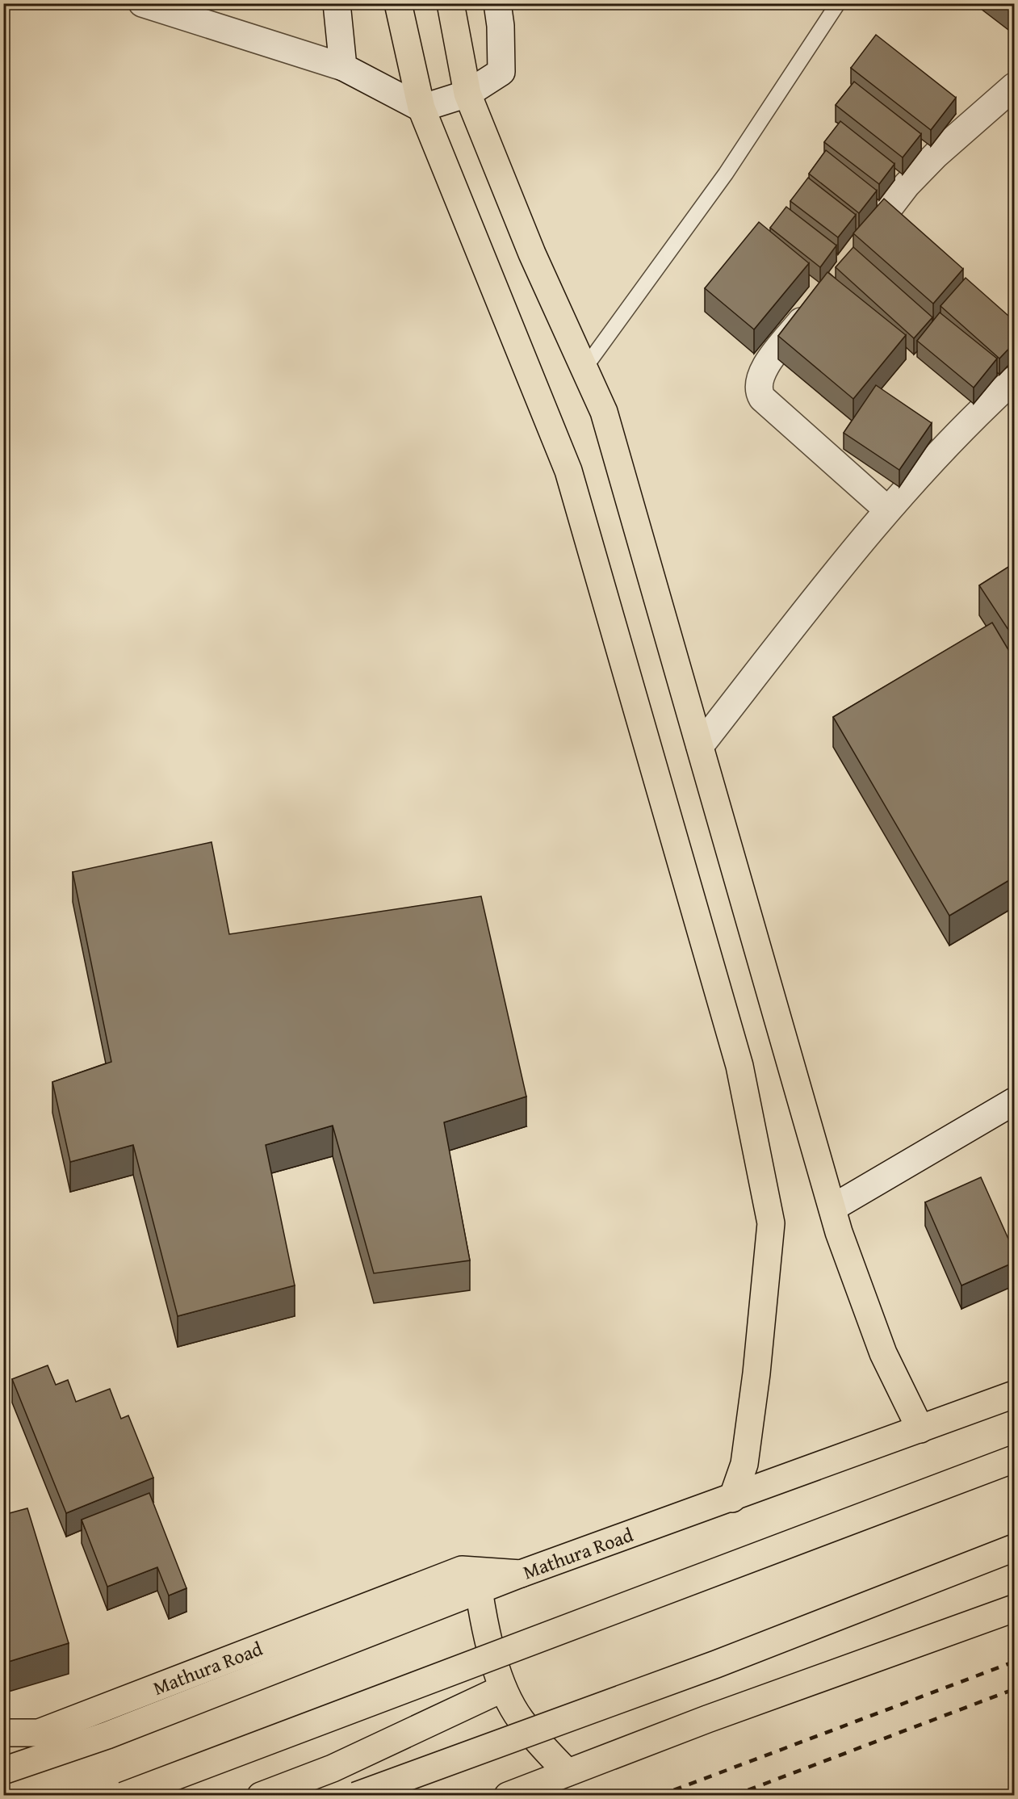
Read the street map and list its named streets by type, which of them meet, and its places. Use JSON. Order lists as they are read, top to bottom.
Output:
{
  "streets": {
    "main road": ["Mathura Road"]
  }
}
